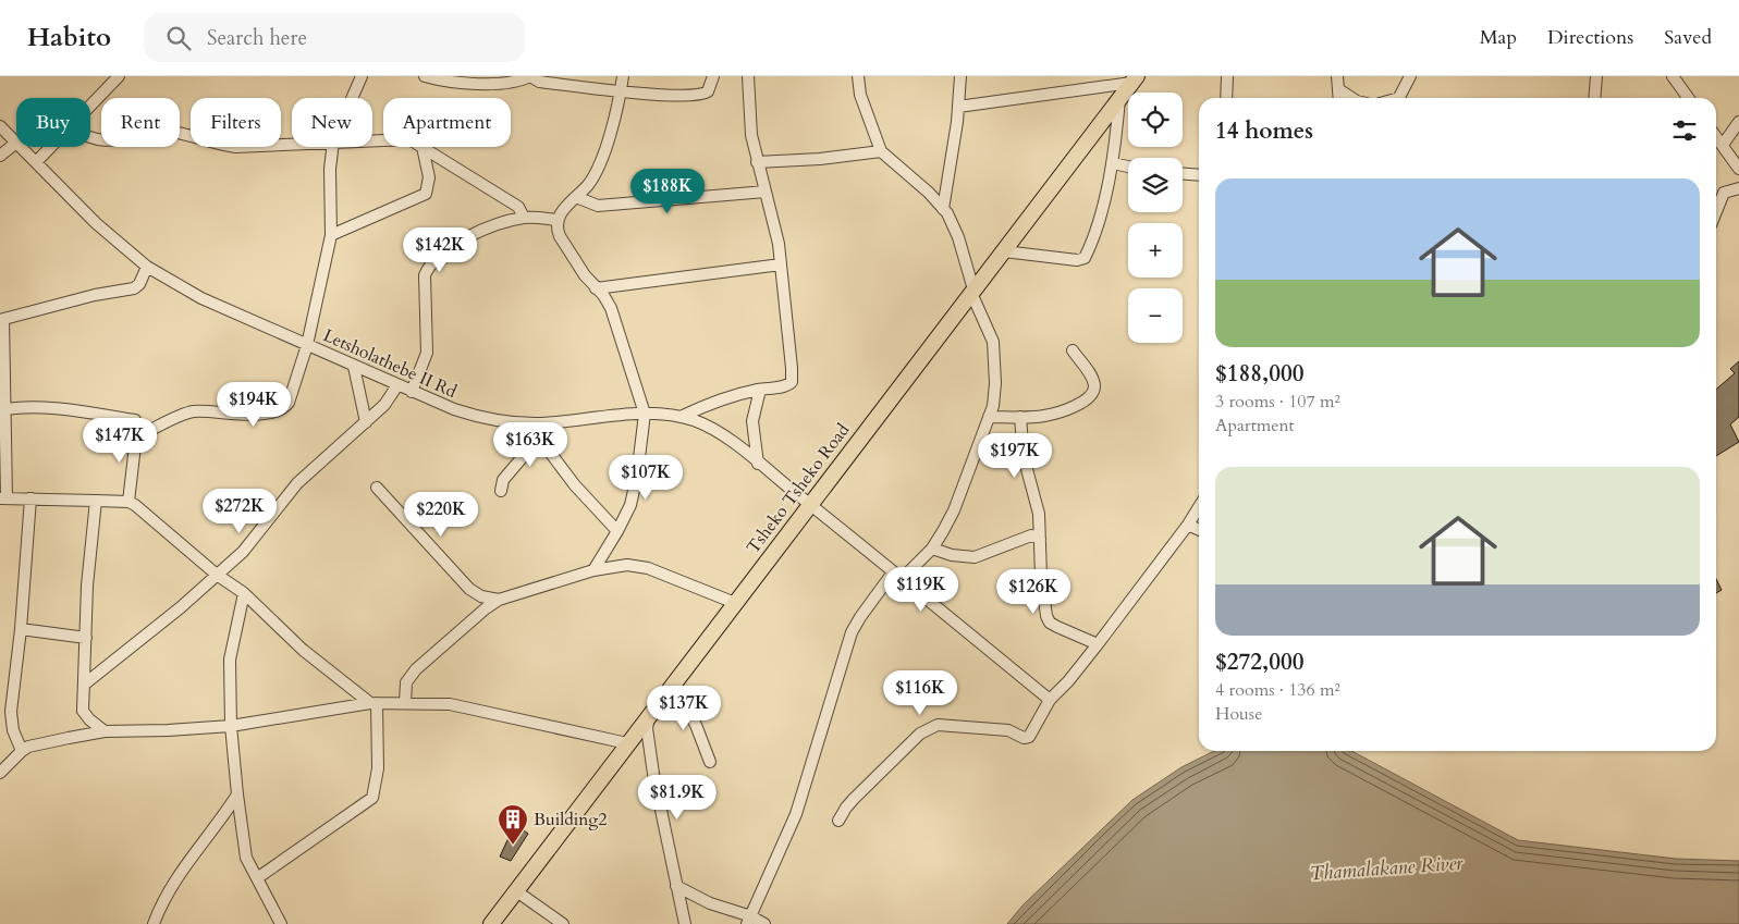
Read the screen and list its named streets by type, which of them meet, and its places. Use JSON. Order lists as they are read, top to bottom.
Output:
{
  "streets": {
    "highway": ["Tsheko Tsheko Road"],
    "street": ["Letsholathebe II Rd"]
  },
  "crossings": [
    ["Letsholathebe II Rd", "Tsheko Tsheko Road"]
  ],
  "water": ["Thamalakane River"],
  "places": {
    "building": ["Building2"]
  },
  "page": {
    "header": "Habito",
    "search": "Search here",
    "nav": ["Map", "Directions", "Saved"],
    "map_buttons": ["+", "−"],
    "chip": [
      "Buy",
      "Rent",
      "Filters",
      "New",
      "Apartment"
    ],
    "heading": "14 homes",
    "list": [
      {
        "name": "$188,000",
        "note": "3 rooms · 107 m² · Apartment"
      },
      {
        "name": "$272,000",
        "note": "4 rooms · 136 m² · House"
      }
    ],
    "price": [
      "$188K",
      "$142K",
      "$194K",
      "$147K",
      "$163K",
      "$197K",
      "$107K",
      "$272K",
      "$220K",
      "$119K",
      "$126K",
      "$116K",
      "$137K",
      "$81.9K"
    ]
  }
}
